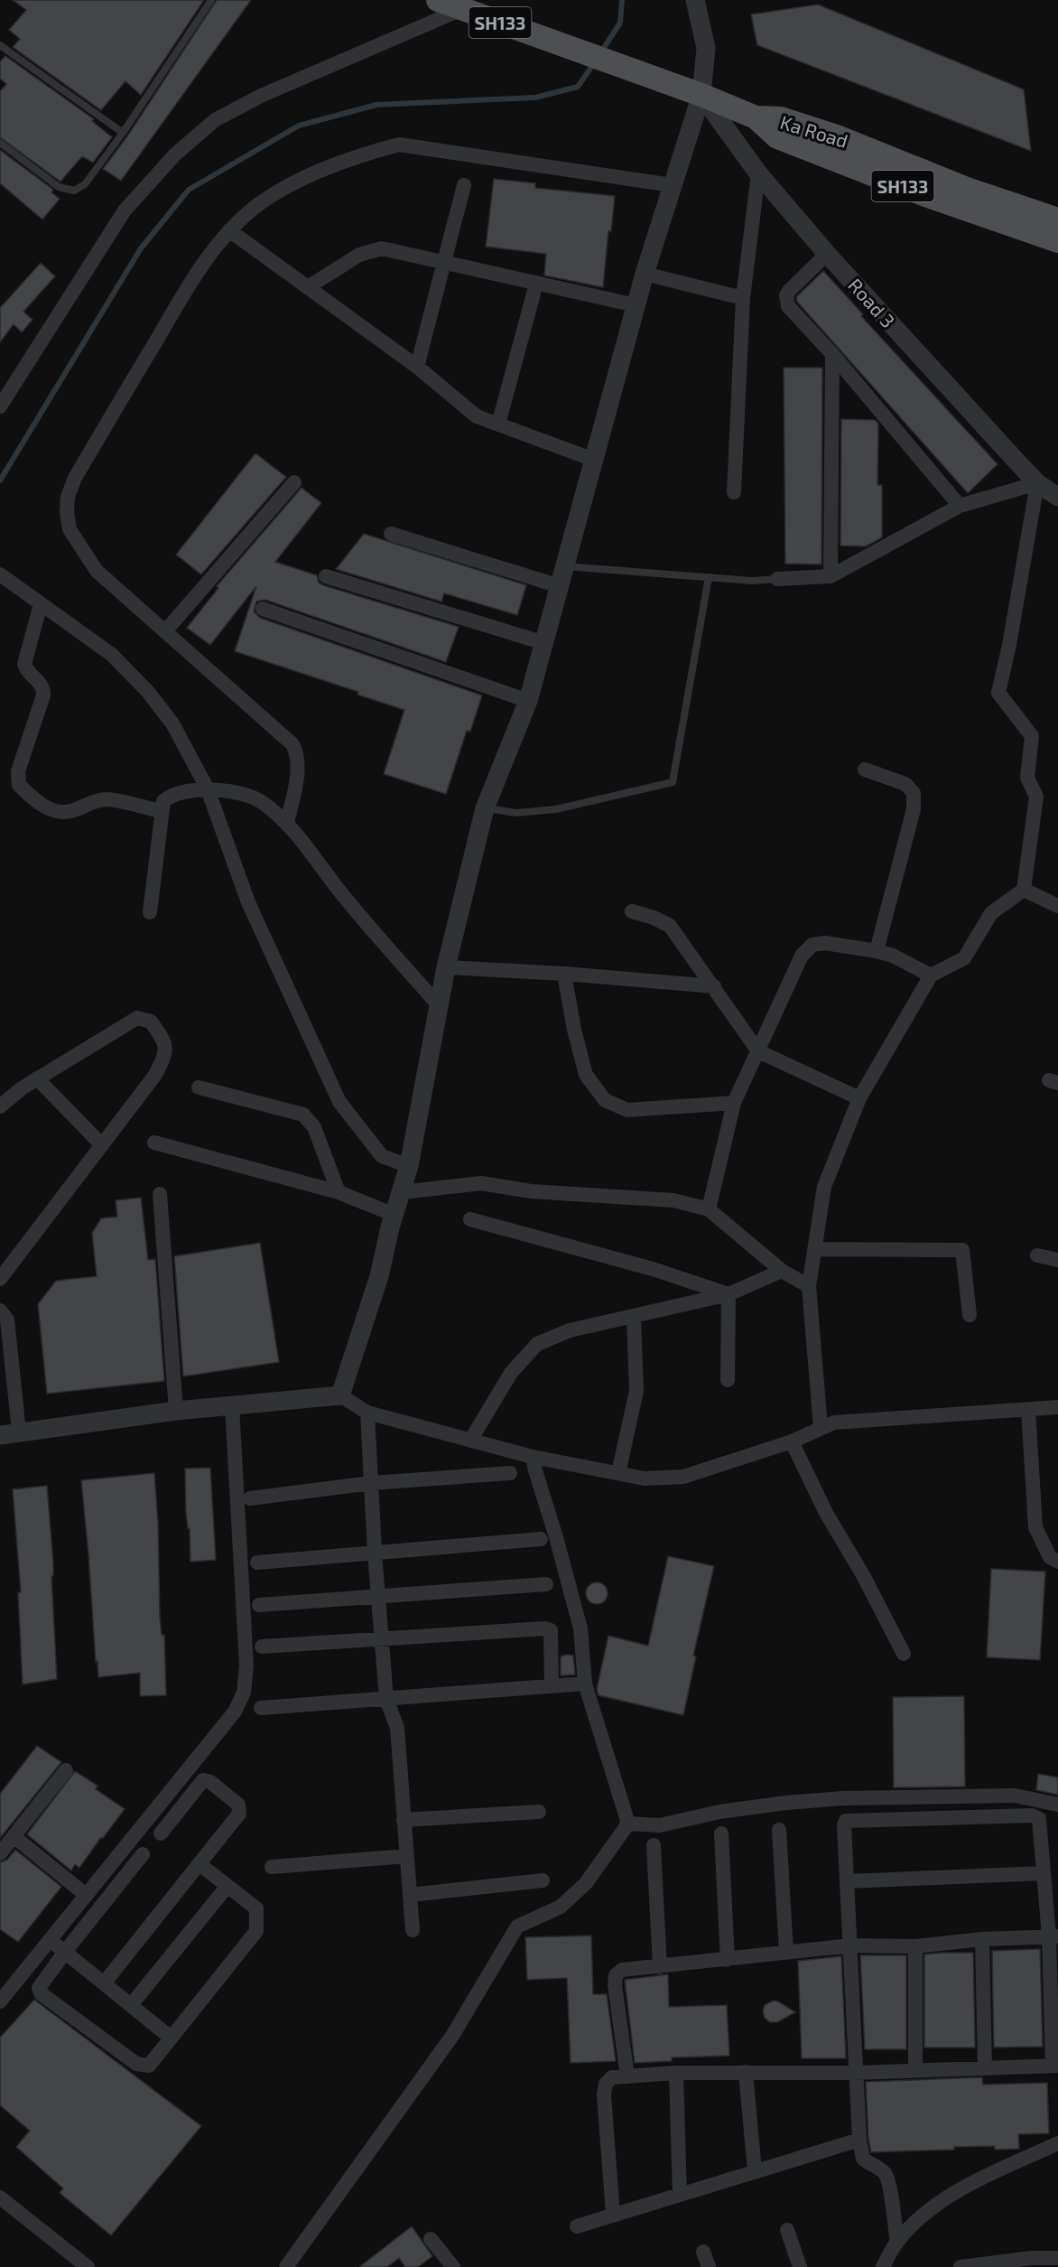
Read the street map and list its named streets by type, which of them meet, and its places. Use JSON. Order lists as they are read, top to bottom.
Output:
{
  "streets": {
    "main road": ["SH133", "Ka Road"],
    "street": ["Road 3"]
  },
  "crossings": [
    ["SH133", "Ka Road"],
    ["SH133", "Road 3"]
  ]
}
